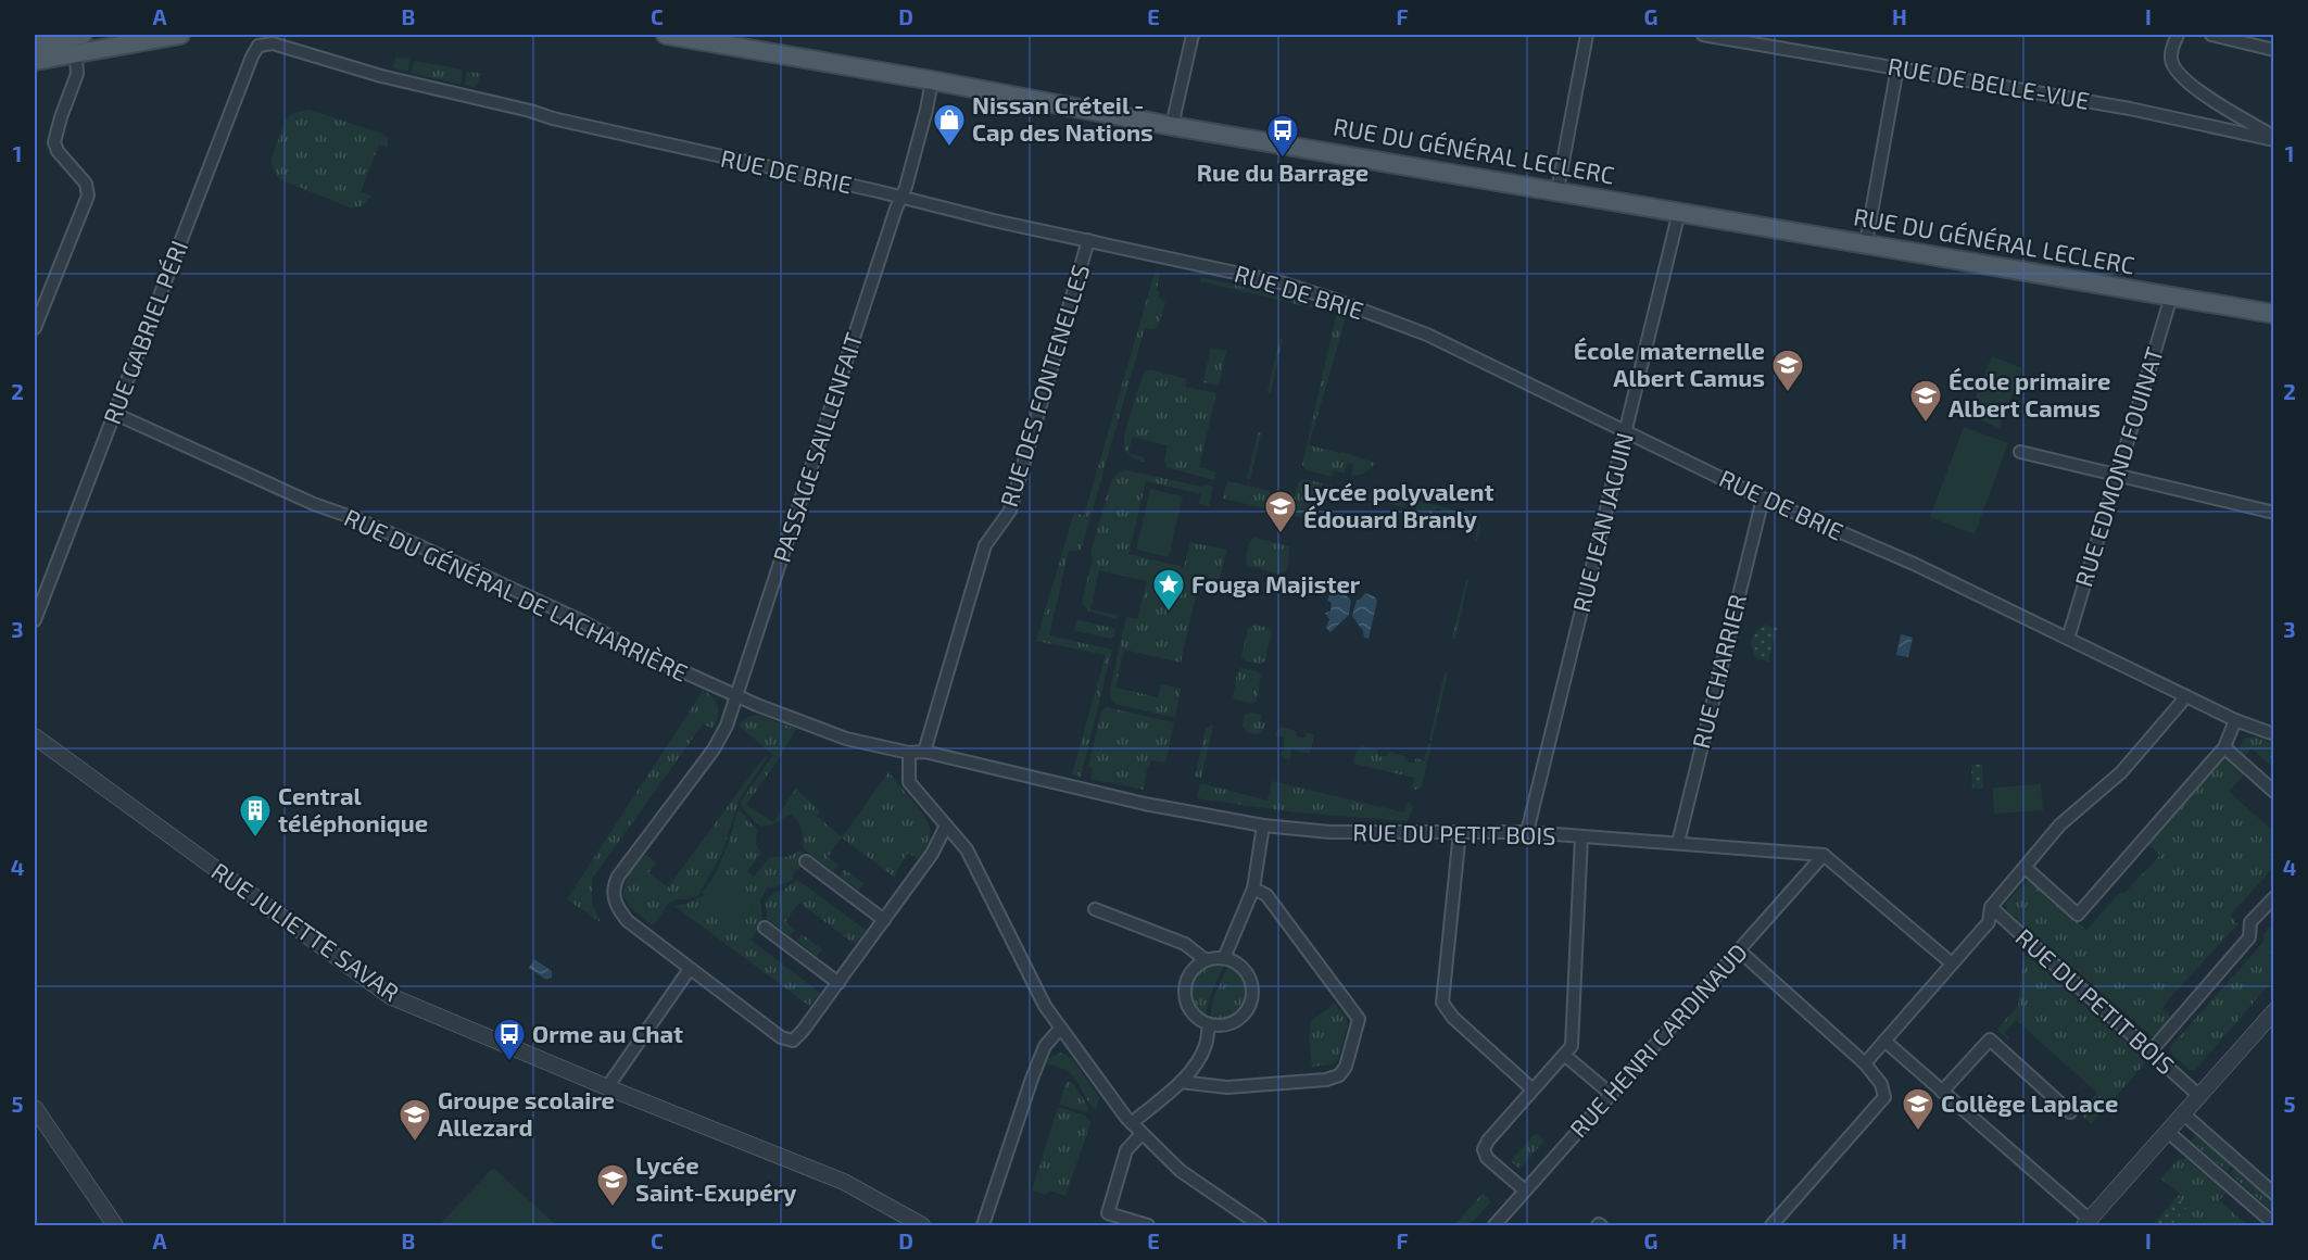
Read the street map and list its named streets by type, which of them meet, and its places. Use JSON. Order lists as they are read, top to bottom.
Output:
{
  "streets": {
    "main road": ["RUE DU GÉNÉRAL LECLERC"],
    "street": [
      "RUE DE BELLE-VUE",
      "RUE DE BRIE",
      "RUE GABRIEL PÉRI",
      "RUE DES FONTENELLES",
      "PASSAGE SAILLENFAIT",
      "RUE EDMOND FOUINAT",
      "RUE JEAN JAGUIN",
      "RUE DU GÉNÉRAL DE LACHARRIÈRE",
      "RUE CHARRIER",
      "RUE DU PETIT BOIS",
      "RUE JULIETTE SAVAR",
      "RUE HENRI CARDINAUD"
    ]
  },
  "crossings": [
    ["RUE DU GÉNÉRAL LECLERC", "PASSAGE SAILLENFAIT"],
    ["RUE DU GÉNÉRAL LECLERC", "RUE EDMOND FOUINAT"],
    ["RUE DU GÉNÉRAL LECLERC", "RUE JEAN JAGUIN"],
    ["RUE DE BRIE", "RUE GABRIEL PÉRI"],
    ["RUE DE BRIE", "RUE DES FONTENELLES"],
    ["RUE DE BRIE", "PASSAGE SAILLENFAIT"],
    ["RUE DE BRIE", "RUE EDMOND FOUINAT"],
    ["RUE DE BRIE", "RUE JEAN JAGUIN"],
    ["RUE DE BRIE", "RUE CHARRIER"],
    ["RUE GABRIEL PÉRI", "RUE DU GÉNÉRAL DE LACHARRIÈRE"],
    ["RUE DES FONTENELLES", "RUE DU GÉNÉRAL DE LACHARRIÈRE"],
    ["RUE DES FONTENELLES", "RUE DU PETIT BOIS"],
    ["PASSAGE SAILLENFAIT", "RUE DU GÉNÉRAL DE LACHARRIÈRE"],
    ["RUE JEAN JAGUIN", "RUE DU PETIT BOIS"],
    ["RUE DU GÉNÉRAL DE LACHARRIÈRE", "RUE DU PETIT BOIS"],
    ["RUE CHARRIER", "RUE DU PETIT BOIS"],
    ["RUE DU PETIT BOIS", "RUE HENRI CARDINAUD"]
  ],
  "places": {
    "shop": ["Nissan Créteil - Cap des Nations"],
    "bus stop": ["Rue du Barrage", "Orme au Chat"],
    "school or university": [
      "École maternelle Albert Camus",
      "École primaire Albert Camus",
      "Lycée polyvalent Édouard Branly",
      "Collège Laplace",
      "Groupe scolaire Allezard",
      "Lycée Saint-Exupéry"
    ],
    "place": ["Fouga Majister"],
    "building": ["Central téléphonique"]
  },
  "grid": {
    "columns": [
      "A",
      "B",
      "C",
      "D",
      "E",
      "F",
      "G",
      "H",
      "I"
    ],
    "rows": [
      "1",
      "2",
      "3",
      "4",
      "5"
    ]
  }
}
